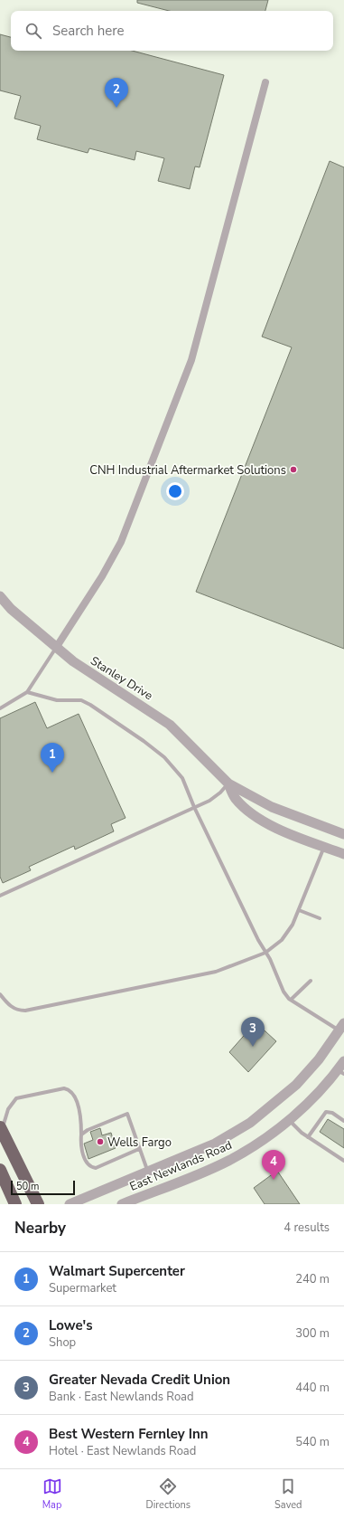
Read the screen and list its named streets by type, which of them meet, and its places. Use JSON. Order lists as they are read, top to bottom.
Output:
{
  "streets": {
    "street": ["Stanley Drive", "East Newlands Road"]
  },
  "places": ["CNH Industrial Aftermarket Solutions", "Wells Fargo"],
  "scale_bar": "50 m",
  "page": {
    "search": "Search here",
    "pins": [
      "2",
      "1",
      "3",
      "4"
    ],
    "scale": "50 m",
    "heading": ["Nearby", "4 results"],
    "list": [
      {
        "mark": "1",
        "name": "Walmart Supercenter",
        "note": "Supermarket",
        "value": "240 m"
      },
      {
        "mark": "2",
        "name": "Lowe's",
        "note": "Shop",
        "value": "300 m"
      },
      {
        "mark": "3",
        "name": "Greater Nevada Credit Union",
        "note": "Bank · East Newlands Road",
        "value": "440 m"
      },
      {
        "mark": "4",
        "name": "Best Western Fernley Inn",
        "note": "Hotel · East Newlands Road",
        "value": "540 m"
      }
    ],
    "nav": ["Map", "Directions", "Saved"]
  }
}
